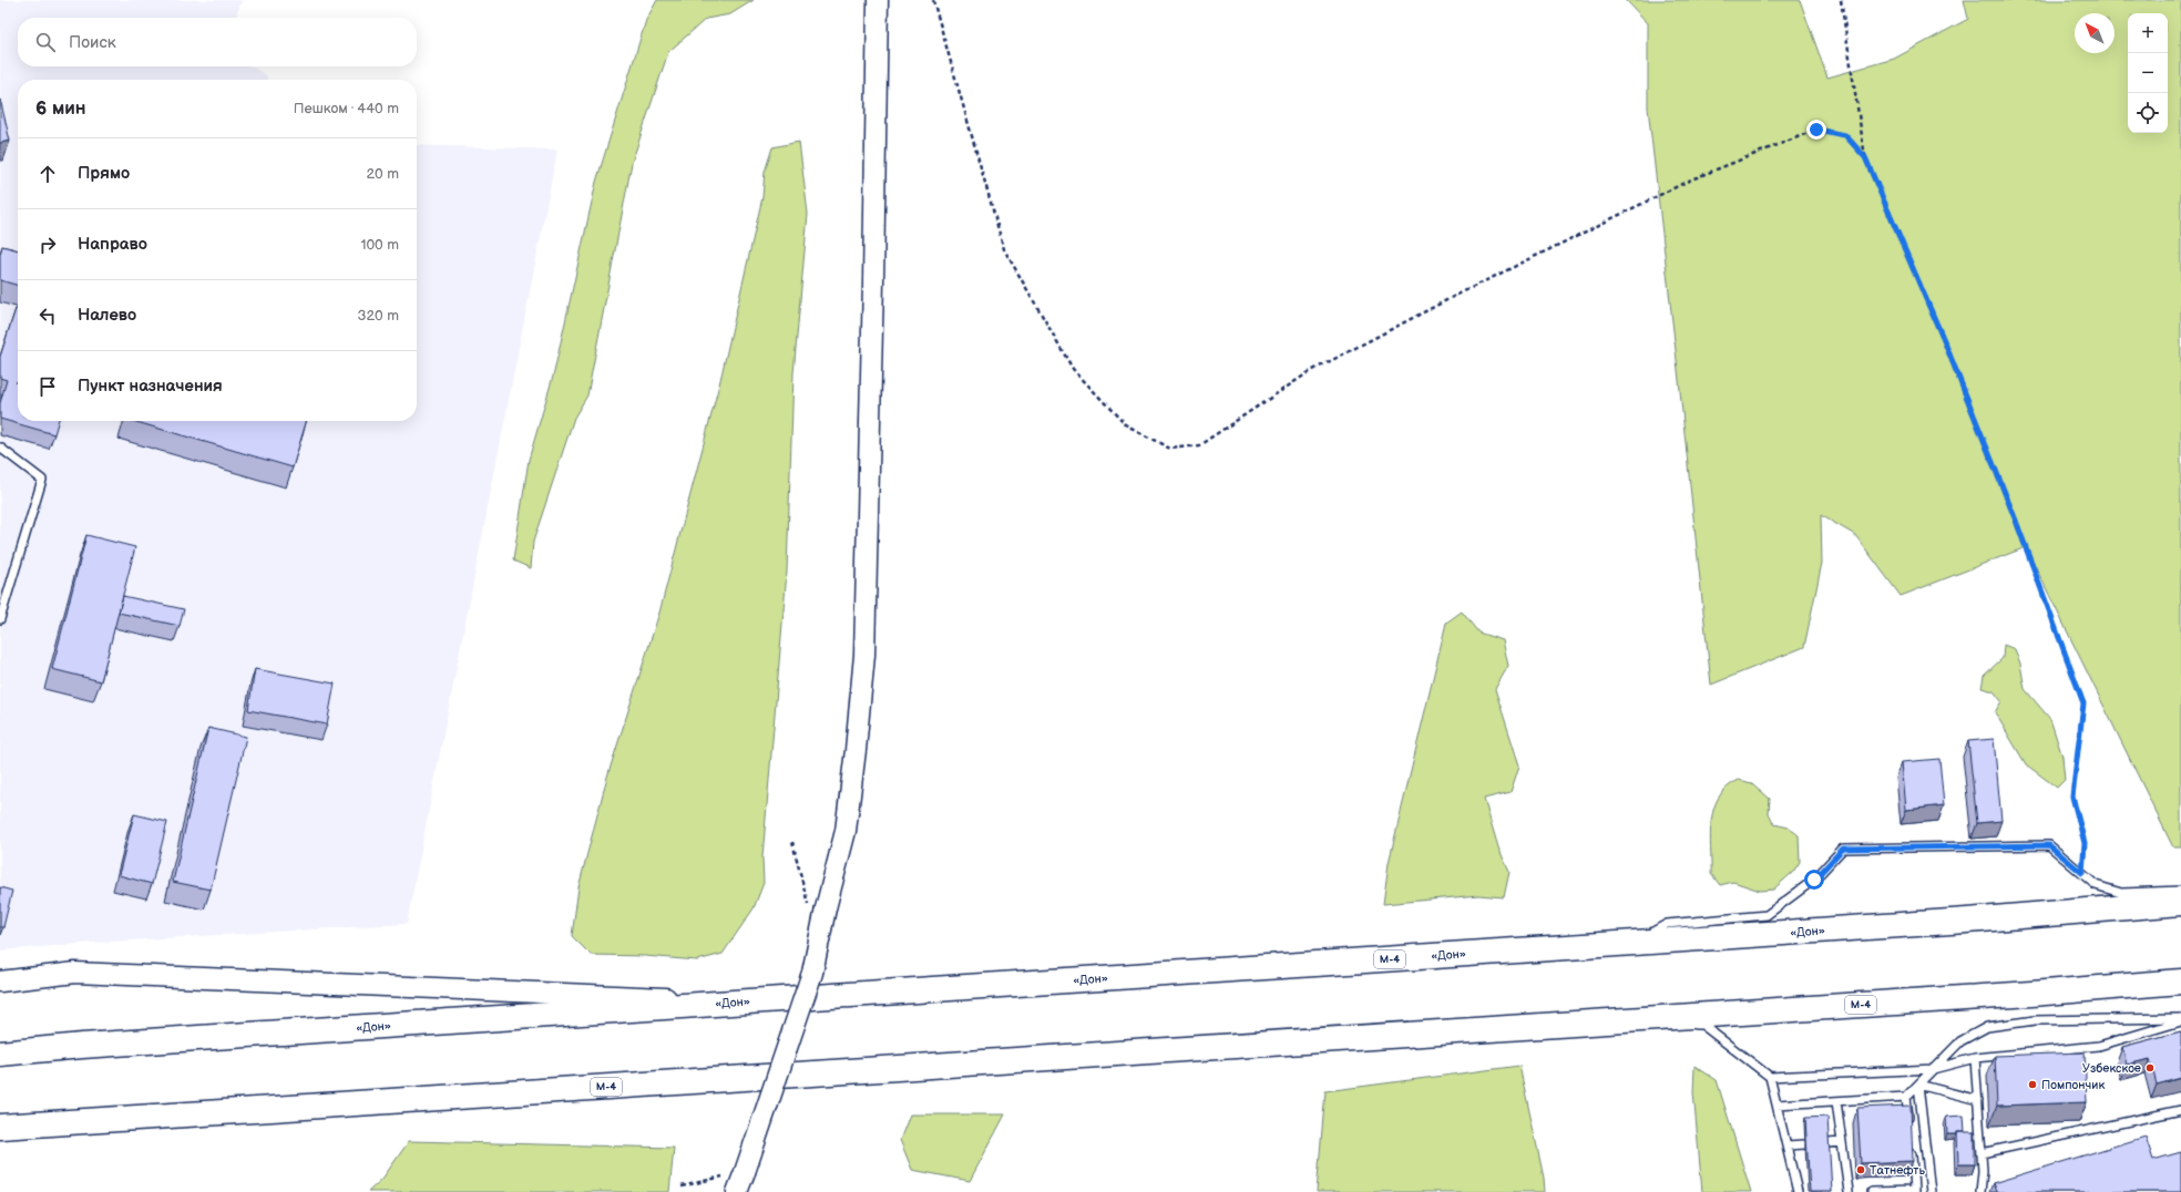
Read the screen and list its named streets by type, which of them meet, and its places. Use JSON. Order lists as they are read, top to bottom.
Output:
{
  "streets": {
    "highway": ["«Дон»", "М-4"]
  },
  "places": ["Узбекское", "Помпончик", "Татнефть"],
  "north": "top left",
  "page": {
    "map_buttons": ["+", "−"],
    "search": "Поиск",
    "heading": ["6 мин", "Пешком · 440 m"],
    "list": [
      ["Прямо", "20 m"],
      ["Направо", "100 m"],
      ["Налево", "320 m"],
      "Пункт назначения"
    ]
  }
}
